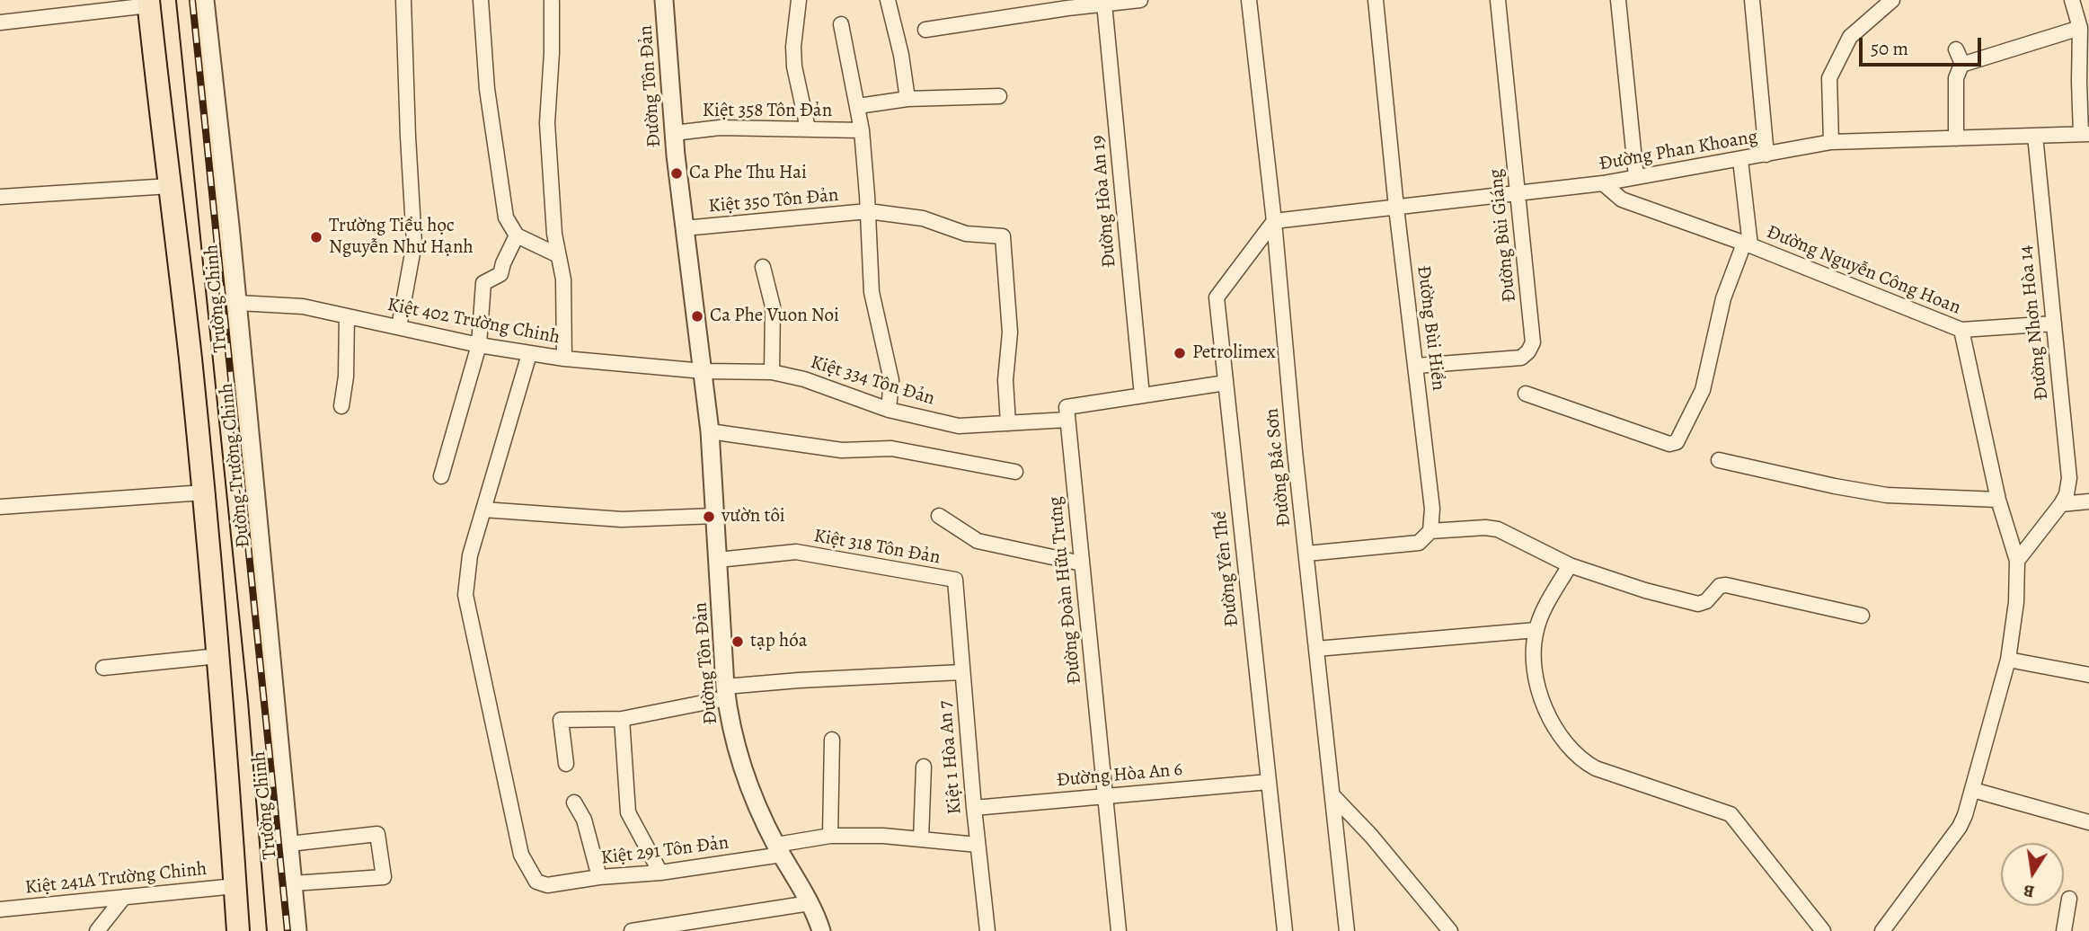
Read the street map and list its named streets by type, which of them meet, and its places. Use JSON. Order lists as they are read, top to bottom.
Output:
{
  "streets": {
    "highway": ["Đường Trường Chinh"],
    "street": [
      "Đường Tôn Đản",
      "Kiệt 358 Tôn Đản",
      "Đường Phan Khoang",
      "Kiệt 350 Tôn Đản",
      "Đường Hòa An 19",
      "Đường Bùi Giáng",
      "Đường Nguyễn Công Hoan",
      "Trường Chinh",
      "Kiệt 402 Trường Chinh",
      "Đường Nhơn Hòa 14",
      "Đường Bùi Hiển",
      "Kiệt 334 Tôn Đản",
      "Đường Bắc Sơn",
      "Kiệt 318 Tôn Đản",
      "Đường Yên Thế",
      "Đường Đoàn Hữu Trưng",
      "Kiệt 1 Hòa An 7",
      "Đường Hòa An 6",
      "Kiệt 291 Tôn Đản",
      "Kiệt 241A Trường Chinh"
    ]
  },
  "crossings": [
    ["Đường Tôn Đản", "Kiệt 358 Tôn Đản"],
    ["Đường Tôn Đản", "Kiệt 350 Tôn Đản"],
    ["Đường Tôn Đản", "Kiệt 402 Trường Chinh"],
    ["Đường Tôn Đản", "Kiệt 334 Tôn Đản"],
    ["Đường Tôn Đản", "Kiệt 318 Tôn Đản"],
    ["Đường Tôn Đản", "Kiệt 291 Tôn Đản"],
    ["Đường Phan Khoang", "Đường Bùi Giáng"],
    ["Đường Phan Khoang", "Đường Nguyễn Công Hoan"],
    ["Đường Phan Khoang", "Đường Nhơn Hòa 14"],
    ["Đường Phan Khoang", "Đường Bùi Hiển"],
    ["Đường Phan Khoang", "Đường Bắc Sơn"],
    ["Đường Phan Khoang", "Đường Yên Thế"],
    ["Đường Bùi Giáng", "Đường Bùi Hiển"],
    ["Trường Chinh", "Kiệt 402 Trường Chinh"],
    ["Kiệt 402 Trường Chinh", "Kiệt 334 Tôn Đản"],
    ["Kiệt 334 Tôn Đản", "Đường Đoàn Hữu Trưng"],
    ["Đường Trường Chinh", "Kiệt 241A Trường Chinh"],
    ["Đường Bắc Sơn", "Đường Yên Thế"],
    ["Kiệt 318 Tôn Đản", "Kiệt 1 Hòa An 7"],
    ["Đường Yên Thế", "Đường Hòa An 6"],
    ["Đường Đoàn Hữu Trưng", "Đường Hòa An 6"],
    ["Kiệt 1 Hòa An 7", "Đường Hòa An 6"],
    ["Kiệt 1 Hòa An 7", "Kiệt 291 Tôn Đản"]
  ],
  "places": [
    "Ca Phe Thu Hai",
    "Trường Tiểu học Nguyễn Như Hạnh",
    "Ca Phe Vuon Noi",
    "Petrolimex",
    "vườn tôi",
    "tạp hóa"
  ],
  "scale_bar": "50 m",
  "north": "bottom"
}
